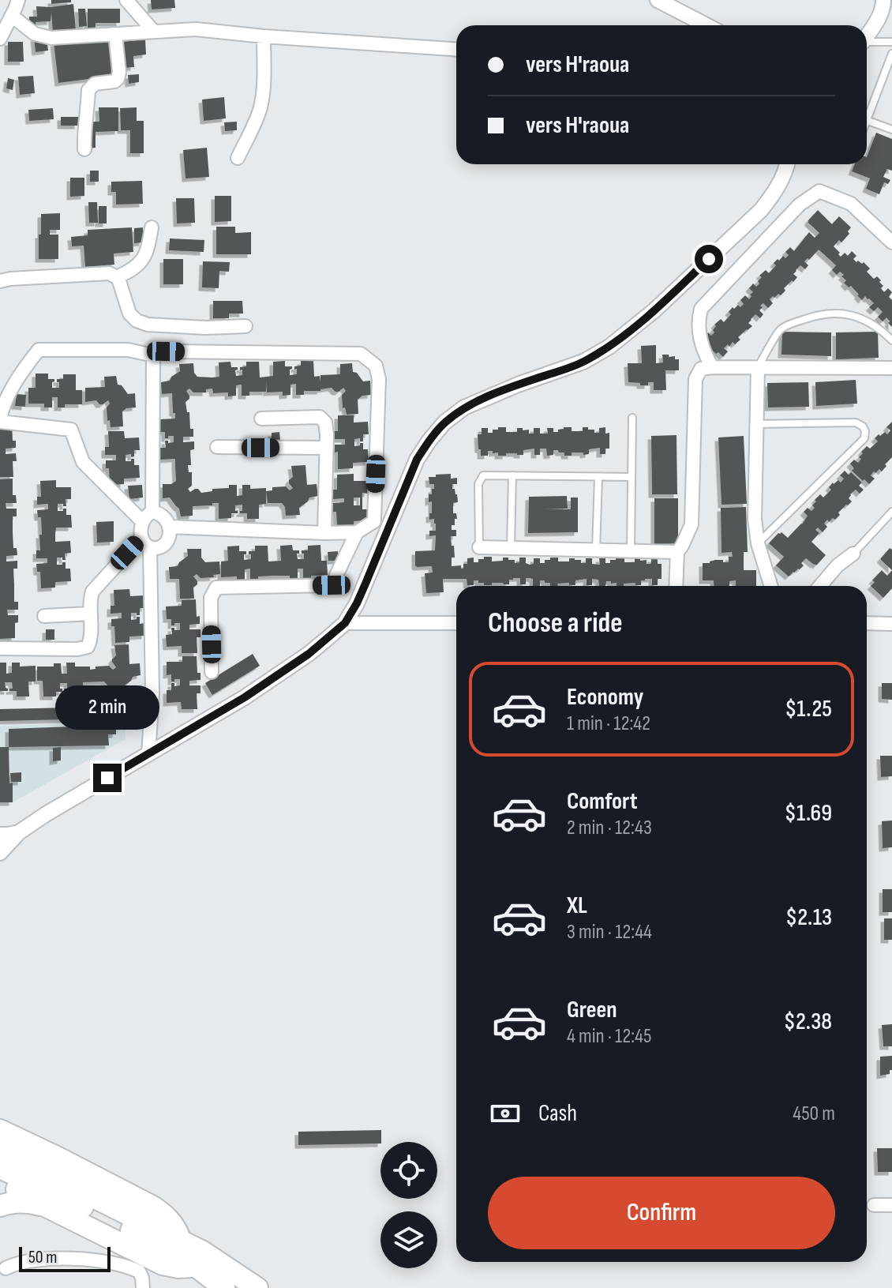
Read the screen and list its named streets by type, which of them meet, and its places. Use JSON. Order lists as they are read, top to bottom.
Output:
{
  "scale_bar": "50 m",
  "page": {
    "banner": ["vers H'raoua", "vers H'raoua"],
    "heading": "Choose a ride",
    "list": [
      {
        "name": "Economy",
        "note": "1 min · 12:42",
        "value": "$1.25"
      },
      {
        "name": "Comfort",
        "note": "2 min · 12:43",
        "value": "$1.69"
      },
      {
        "name": "XL",
        "note": "3 min · 12:44",
        "value": "$2.13"
      },
      {
        "name": "Green",
        "note": "4 min · 12:45",
        "value": "$2.38"
      }
    ],
    "bubble": "2 min",
    "pay": ["Cash", "450 m"],
    "buttons": "Confirm",
    "scale": "50 m"
  }
}
